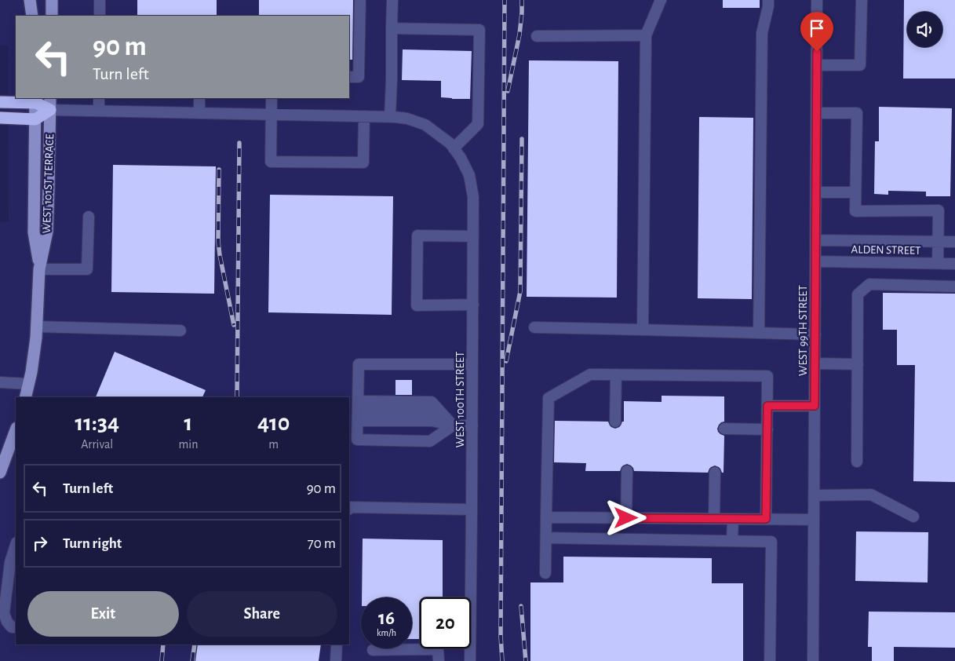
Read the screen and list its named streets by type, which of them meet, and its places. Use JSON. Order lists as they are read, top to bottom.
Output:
{
  "streets": {
    "main road": ["WEST 101ST TERRACE"],
    "street": ["ALDEN STREET", "WEST 99TH STREET", "WEST 100TH STREET"]
  },
  "crossings": [
    ["ALDEN STREET", "WEST 99TH STREET"]
  ],
  "page": {
    "turn": ["90 m", "Turn left"],
    "eta": [
      "11:34",
      "Arrival",
      "1",
      "min",
      "410",
      "m"
    ],
    "list": [
      {
        "name": "Turn left",
        "value": "90 m"
      },
      {
        "name": "Turn right",
        "value": "70 m"
      }
    ],
    "buttons": ["Exit", "Share"],
    "speed": "16 km/h",
    "limit": "20"
  }
}
